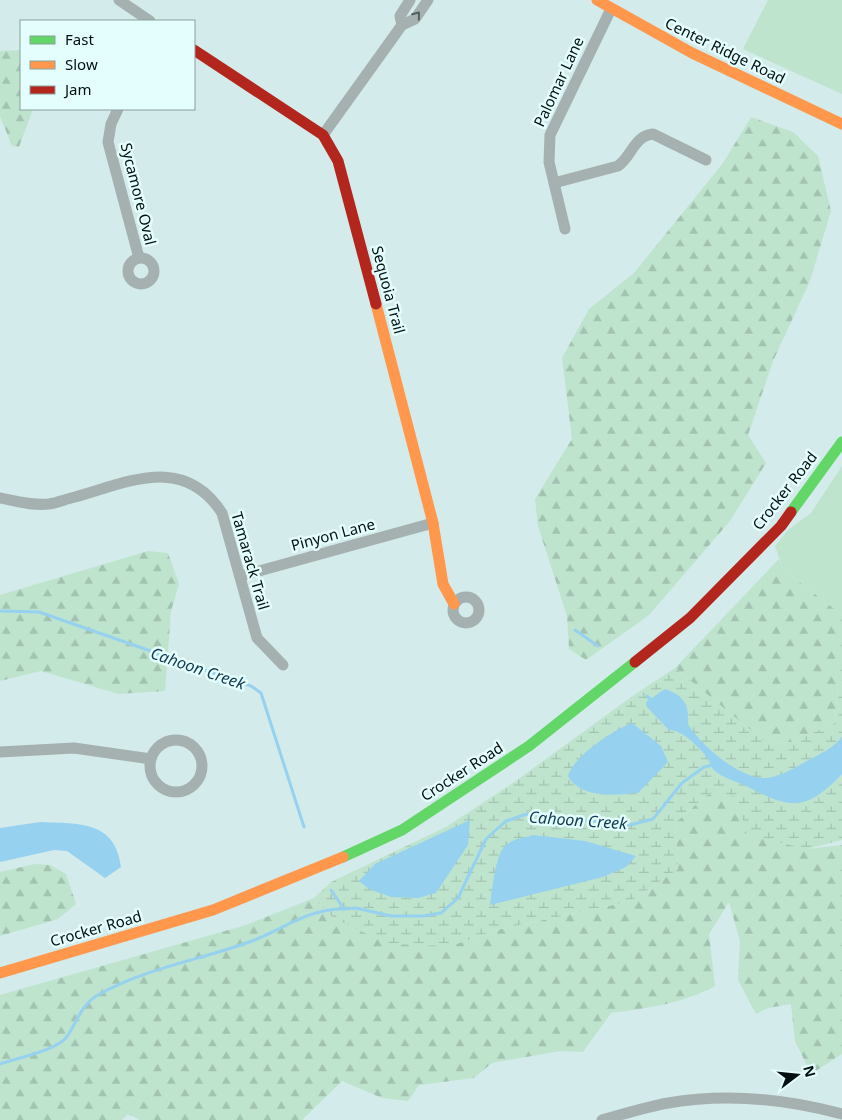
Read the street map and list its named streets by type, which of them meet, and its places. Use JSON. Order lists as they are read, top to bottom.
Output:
{
  "streets": {
    "main road": ["Center Ridge Road", "Sequoia Trail", "Crocker Road"],
    "street": [
      "Palomar Lane",
      "Sycamore Oval",
      "Pinyon Lane",
      "Tamarack Trail"
    ]
  },
  "crossings": [
    ["Center Ridge Road", "Palomar Lane"],
    ["Sequoia Trail", "Pinyon Lane"],
    ["Pinyon Lane", "Tamarack Trail"]
  ],
  "water": ["Cahoon Creek"],
  "legend": ["Fast", "Slow", "Jam"],
  "north": "right"
}
